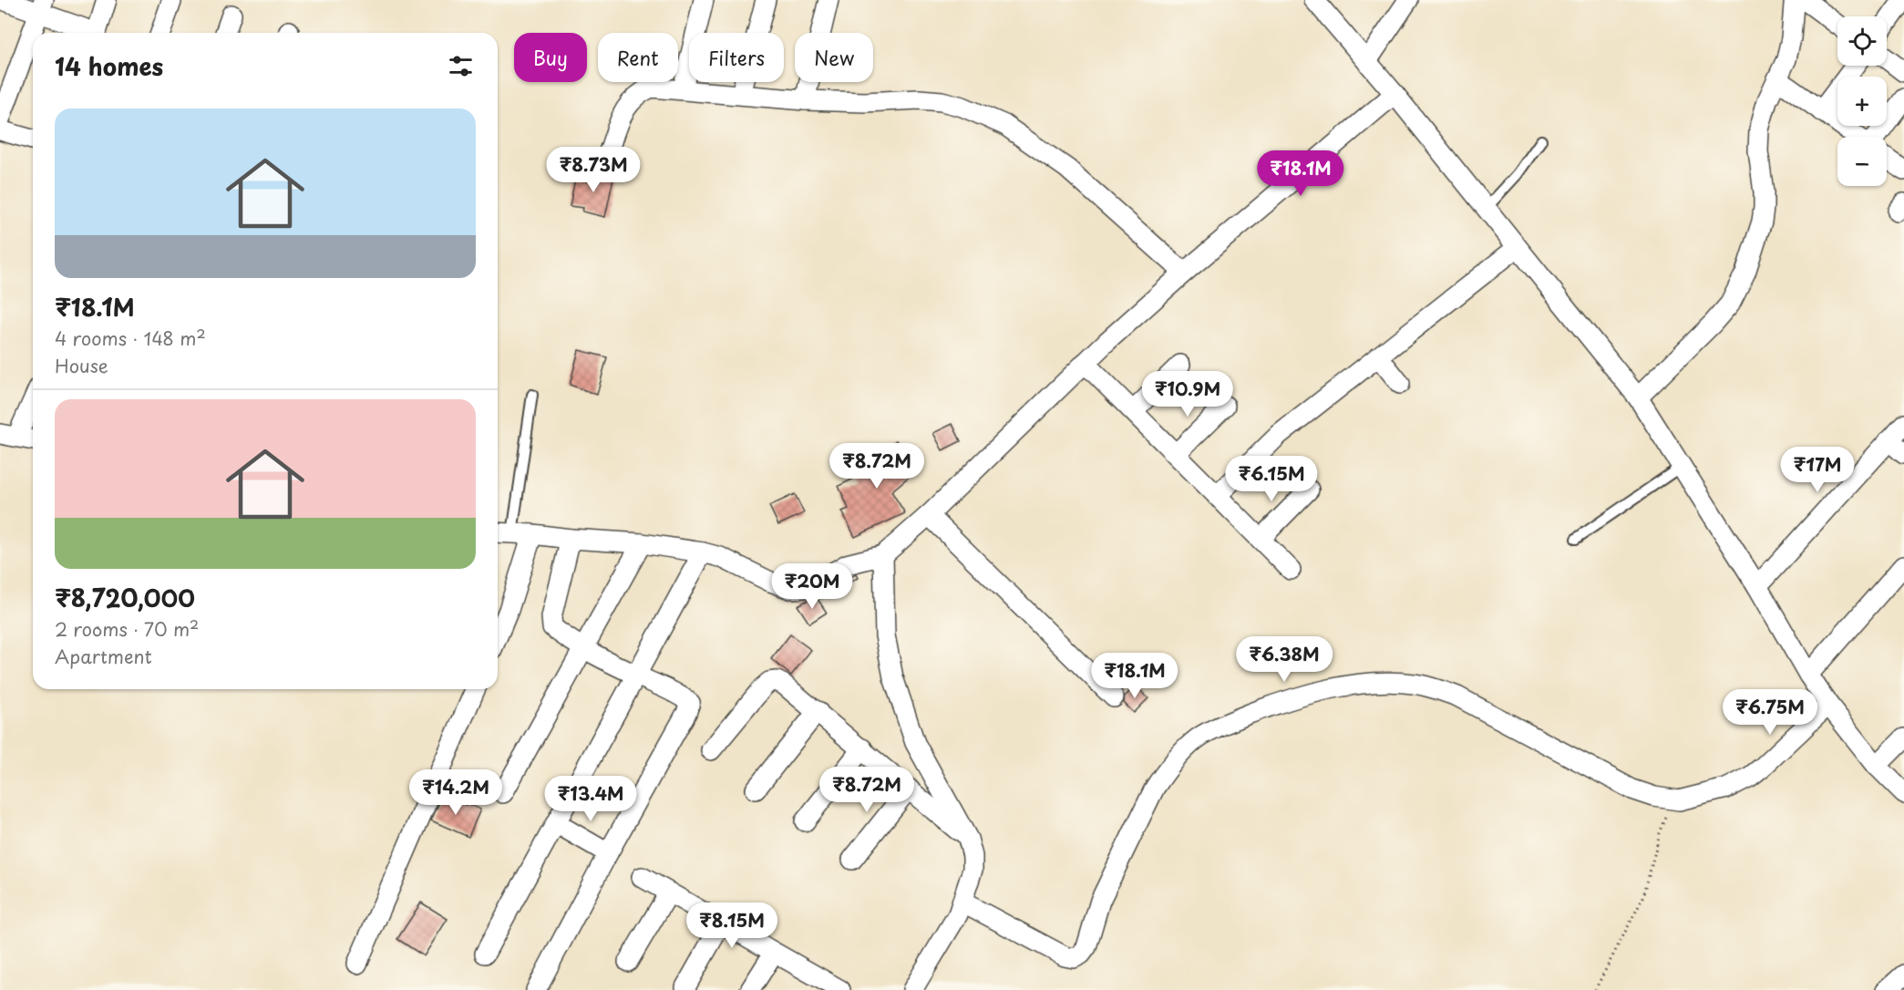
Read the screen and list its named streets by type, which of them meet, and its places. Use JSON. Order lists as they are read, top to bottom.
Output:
{
  "page": {
    "map_buttons": ["+", "−"],
    "chip": [
      "Buy",
      "Rent",
      "Filters",
      "New"
    ],
    "heading": "14 homes",
    "list": [
      {
        "name": "₹18.1M",
        "note": "4 rooms · 148 m² · House"
      },
      {
        "name": "₹8,720,000",
        "note": "2 rooms · 70 m² · Apartment"
      }
    ],
    "price": [
      "₹8.73M",
      "₹18.1M",
      "₹10.9M",
      "₹8.72M",
      "₹17M",
      "₹6.15M",
      "₹20M",
      "₹6.38M",
      "₹18.1M",
      "₹6.75M",
      "₹8.72M",
      "₹14.2M",
      "₹13.4M",
      "₹8.15M"
    ]
  }
}
